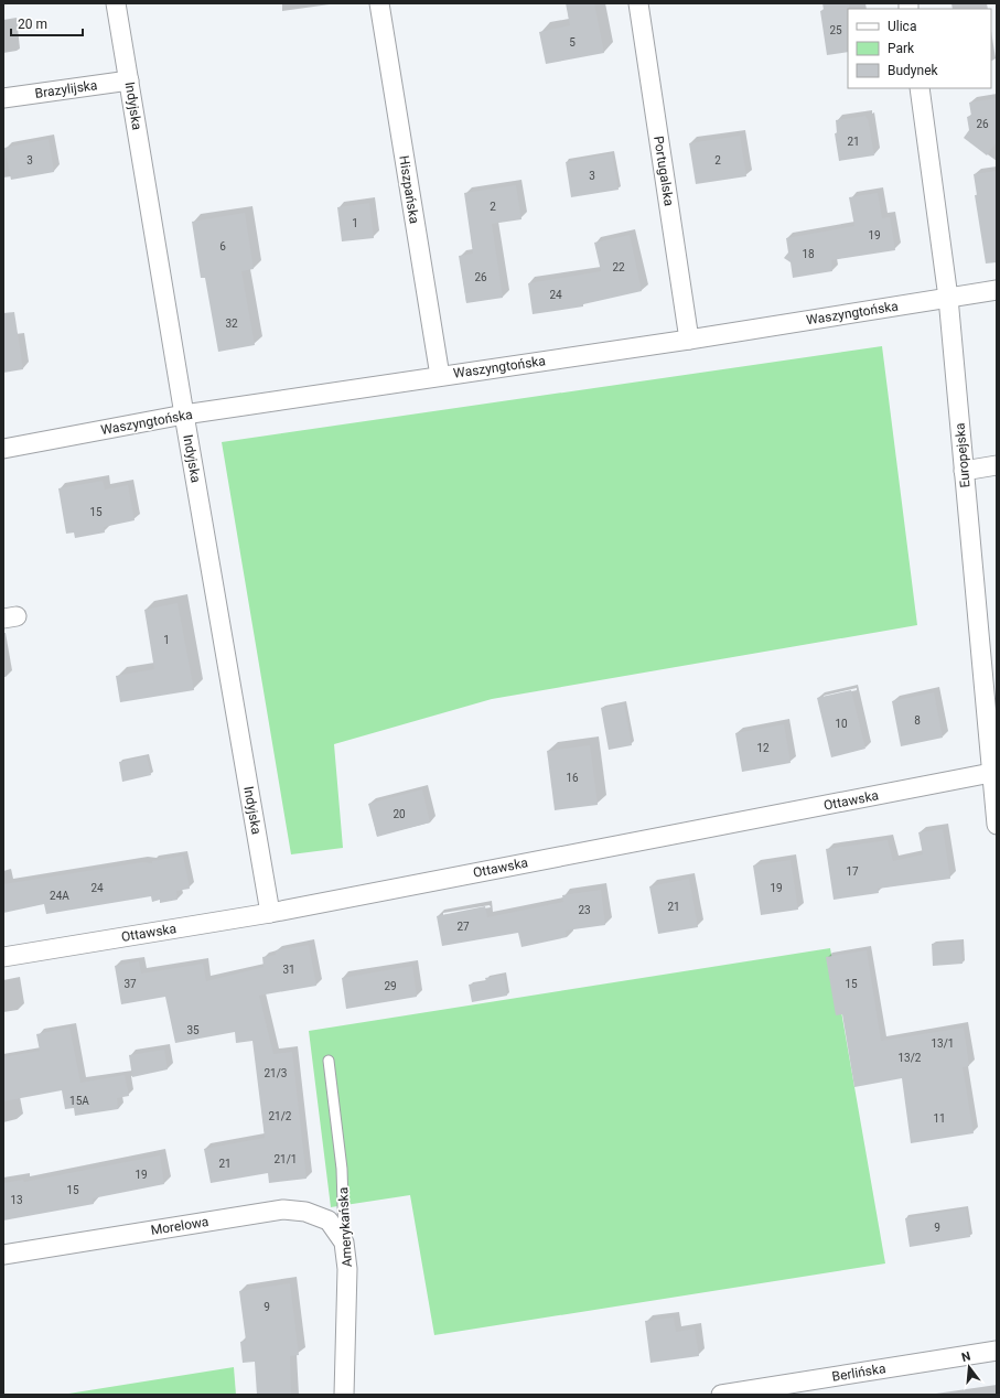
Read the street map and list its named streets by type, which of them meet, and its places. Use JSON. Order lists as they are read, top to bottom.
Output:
{
  "streets": {
    "street": [
      "Brazylijska",
      "Indyjska",
      "Portugalska",
      "Hiszpańska",
      "Waszyngtońska",
      "Europejska",
      "Ottawska",
      "Morelowa",
      "Amerykańska",
      "Berlińska"
    ]
  },
  "crossings": [
    ["Brazylijska", "Indyjska"],
    ["Indyjska", "Waszyngtońska"],
    ["Indyjska", "Ottawska"],
    ["Portugalska", "Waszyngtońska"],
    ["Hiszpańska", "Waszyngtońska"],
    ["Waszyngtońska", "Europejska"],
    ["Europejska", "Ottawska"],
    ["Morelowa", "Amerykańska"]
  ],
  "house_numbers": [
    "25",
    "5",
    "26",
    "21",
    "3",
    "2",
    "3",
    "2",
    "1",
    "19",
    "6",
    "18",
    "22",
    "26",
    "24",
    "32",
    "15",
    "1",
    "8",
    "10",
    "12",
    "16",
    "20",
    "17",
    "24",
    "19",
    "24A",
    "21",
    "23",
    "27",
    "31",
    "37",
    "15",
    "29",
    "35",
    "13/1",
    "13/2",
    "21/3",
    "15A",
    "21/2",
    "11",
    "21/1",
    "21",
    "19",
    "15",
    "13",
    "9",
    "9"
  ],
  "legend": ["Ulica", "Park", "Budynek"],
  "scale_bar": "20 m",
  "north": "top"
}
